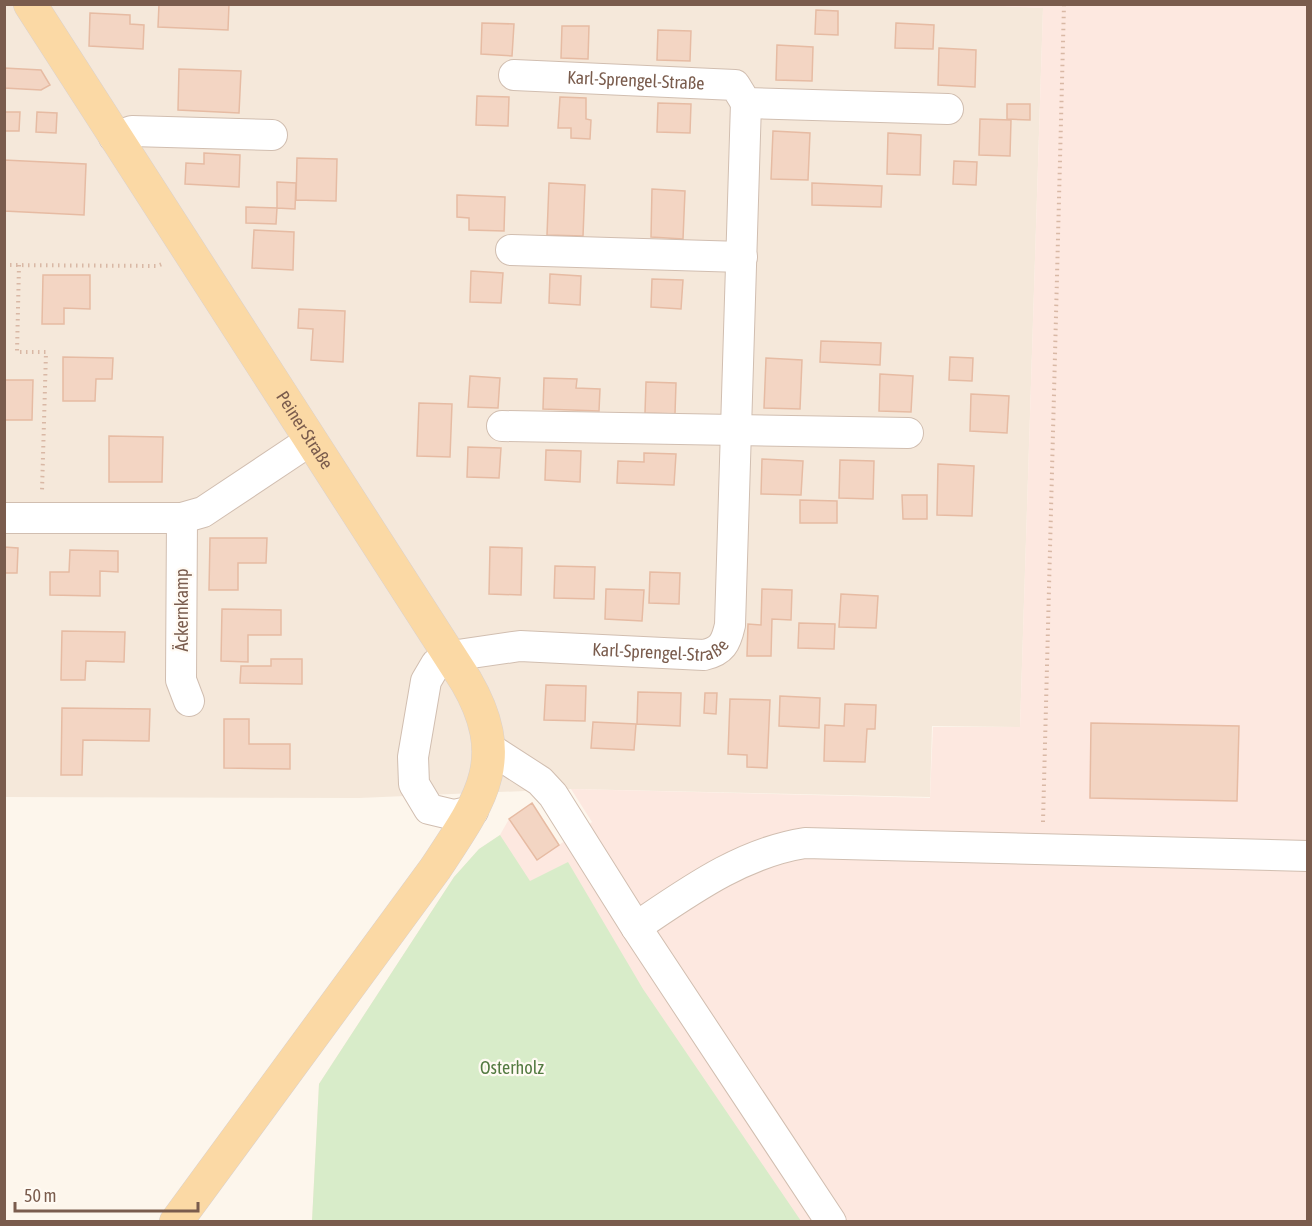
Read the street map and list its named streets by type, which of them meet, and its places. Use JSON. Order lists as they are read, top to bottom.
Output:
{
  "streets": {
    "main road": ["Peiner Straße"],
    "street": ["Karl-Sprengel-Straße", "Äckernkamp"]
  },
  "crossings": [
    ["Karl-Sprengel-Straße", "Peiner Straße"]
  ],
  "parks": ["Osterholz"],
  "scale_bar": "50 m"
}
